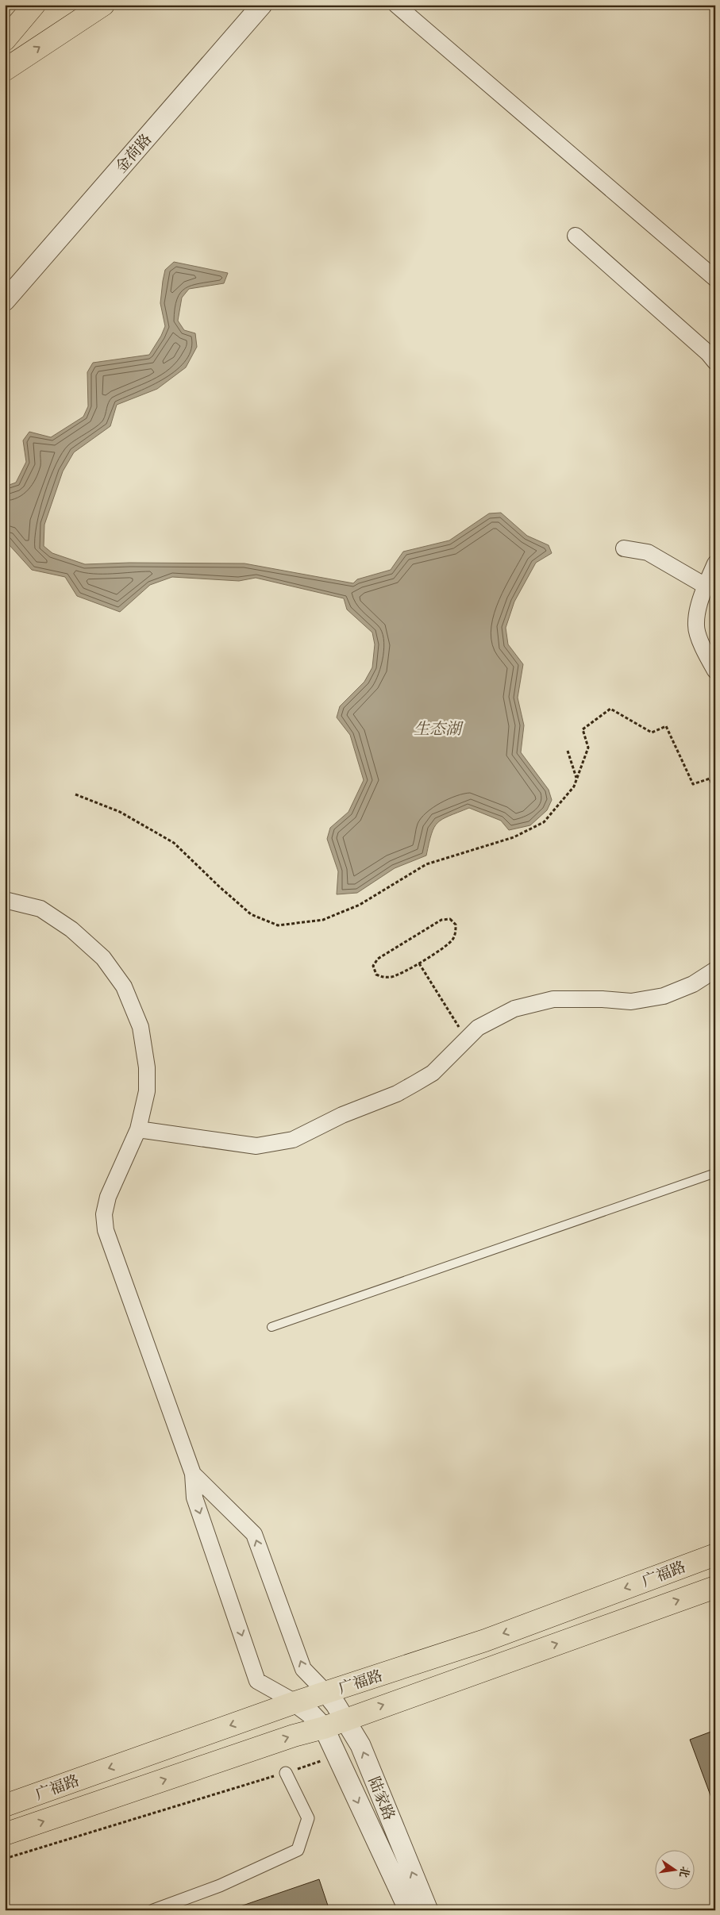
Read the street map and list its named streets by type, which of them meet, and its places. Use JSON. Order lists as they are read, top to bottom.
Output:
{
  "streets": {
    "main road": ["广福路"],
    "street": ["金荷路", "陆家路"]
  },
  "crossings": [
    ["广福路", "陆家路"]
  ],
  "water": ["生态湖"],
  "north": "right"
}
